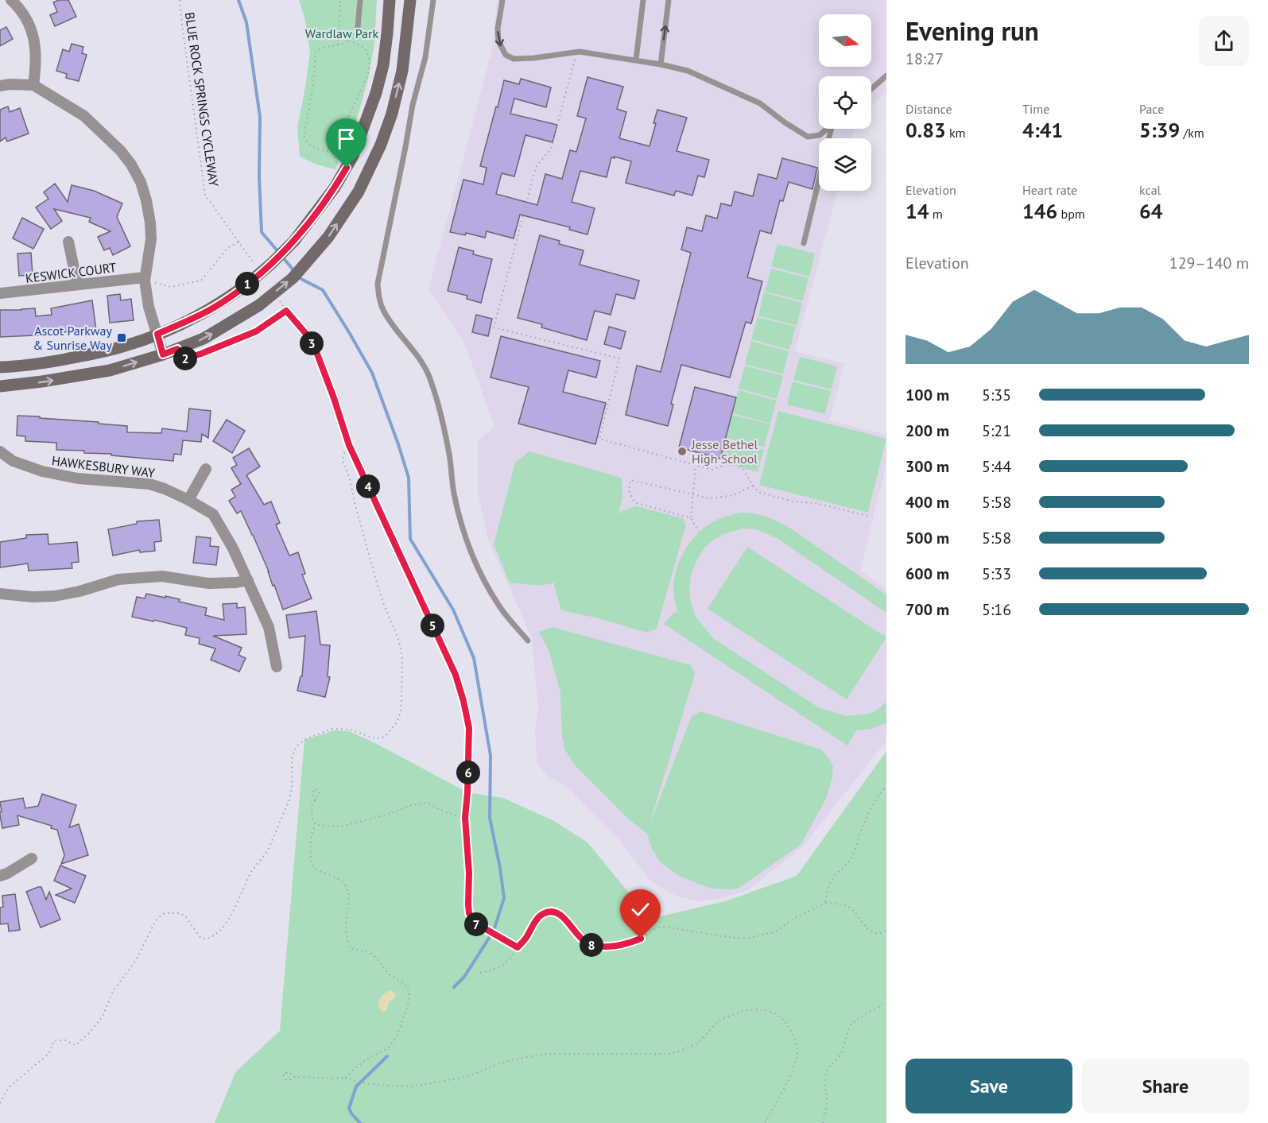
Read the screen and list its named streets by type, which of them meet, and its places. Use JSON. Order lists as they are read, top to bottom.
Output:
{
  "streets": {
    "street": ["KESWICK COURT", "HAWKESBURY WAY"],
    "path": ["BLUE ROCK SPRINGS CYCLEWAY"]
  },
  "parks": ["Wardlaw Park"],
  "places": {
    "transit": ["Ascot Parkway & Sunrise Way"],
    "other": ["Jesse Bethel High School"]
  },
  "north": "right",
  "page": {
    "heading": ["Evening run", "18:27"],
    "stats": [
      ["Distance", "0.83 km"],
      ["Time", "4:41"],
      ["Pace", "5:39 /km"],
      ["Elevation", "14 m"],
      ["Heart rate", "146 bpm"],
      ["kcal", "64"]
    ],
    "chart": ["Elevation", "129–140 m"],
    "pins": [
      "1",
      "3",
      "2",
      "4",
      "5",
      "6",
      "7",
      "8"
    ],
    "list": [
      {
        "name": "100 m",
        "note": "5:35"
      },
      {
        "name": "200 m",
        "note": "5:21"
      },
      {
        "name": "300 m",
        "note": "5:44"
      },
      {
        "name": "400 m",
        "note": "5:58"
      },
      {
        "name": "500 m",
        "note": "5:58"
      },
      {
        "name": "600 m",
        "note": "5:33"
      },
      {
        "name": "700 m",
        "note": "5:16"
      }
    ],
    "buttons": ["Save", "Share"]
  }
}
